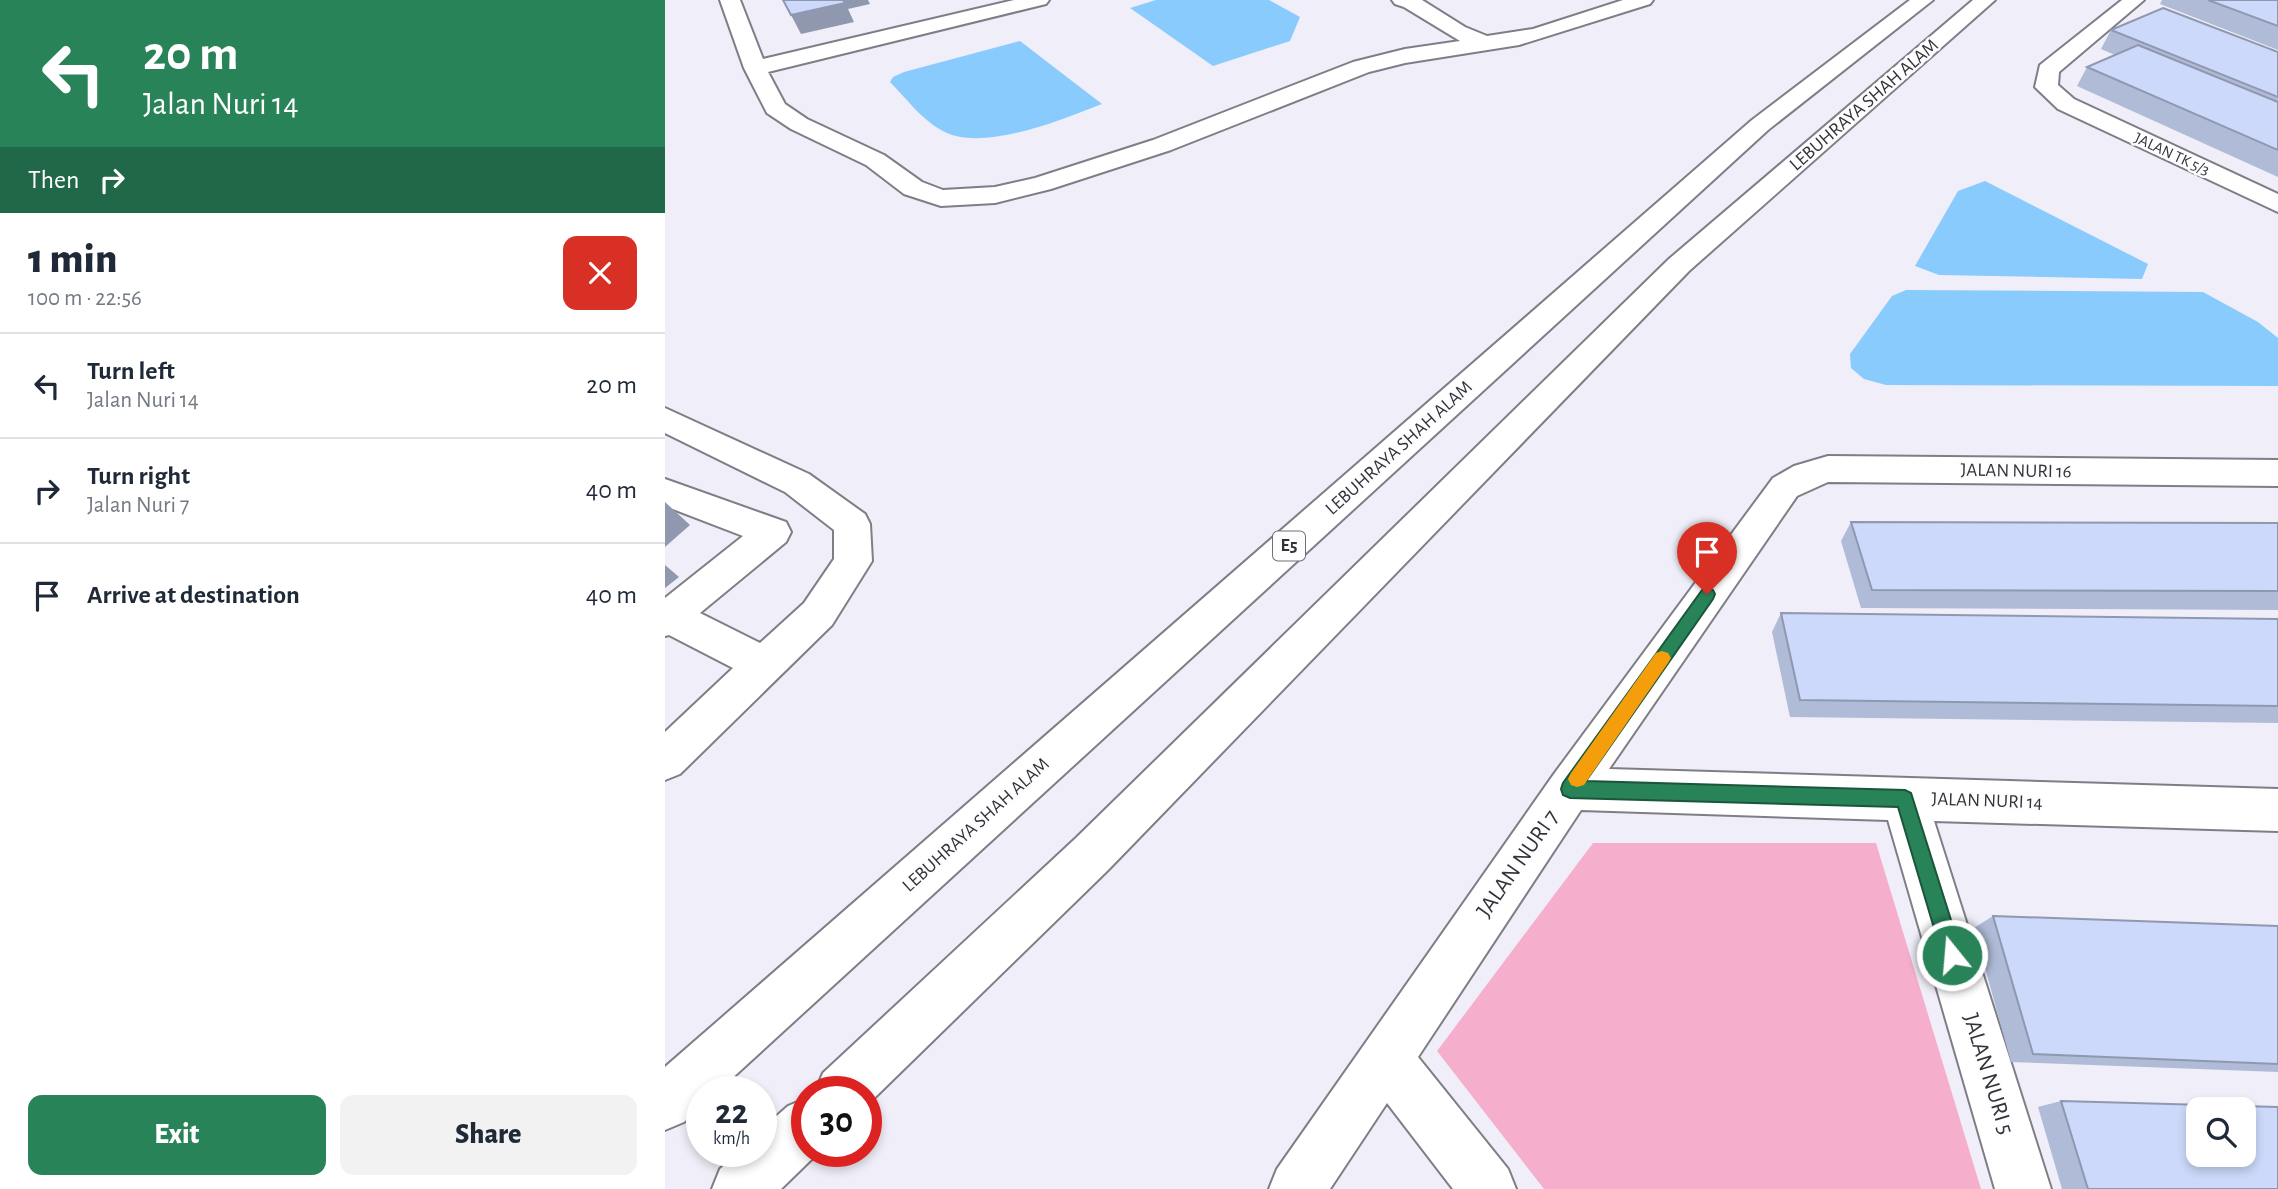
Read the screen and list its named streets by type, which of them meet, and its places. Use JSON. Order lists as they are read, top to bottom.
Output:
{
  "streets": {
    "main road": [
      "LEBUHRAYA SHAH ALAM",
      "JALAN TK 5/3",
      "JALAN NURI 16",
      "E5",
      "JALAN NURI 14",
      "JALAN NURI 7",
      "JALAN NURI 5"
    ]
  },
  "crossings": [
    ["JALAN NURI 16", "JALAN NURI 7"],
    ["JALAN NURI 14", "JALAN NURI 7"],
    ["JALAN NURI 14", "JALAN NURI 5"]
  ],
  "page": {
    "turn": ["20 m", "Jalan Nuri 14"],
    "then": "Then",
    "heading": ["1 min", "100 m · 22:56"],
    "list": [
      {
        "name": "Turn left",
        "note": "Jalan Nuri 14",
        "value": "20 m"
      },
      {
        "name": "Turn right",
        "note": "Jalan Nuri 7",
        "value": "40 m"
      },
      {
        "name": "Arrive at destination",
        "value": "40 m"
      }
    ],
    "speed": "22 km/h",
    "limit": "30",
    "buttons": ["Exit", "Share"]
  }
}
